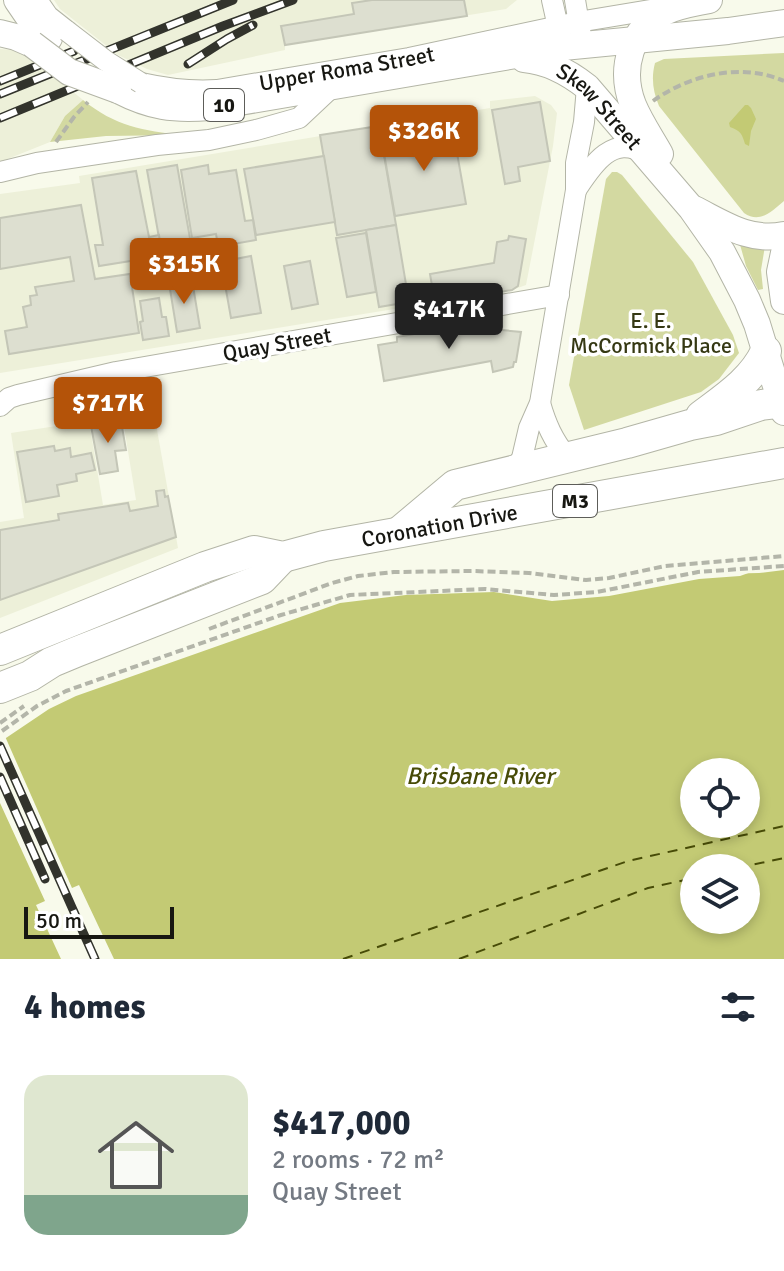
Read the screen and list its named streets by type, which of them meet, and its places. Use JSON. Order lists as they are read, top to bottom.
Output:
{
  "streets": {
    "highway": ["M3", "Coronation Drive"],
    "main road": ["Upper Roma Street", "10", "Skew Street"],
    "street": ["Quay Street"]
  },
  "crossings": [
    ["Upper Roma Street", "Skew Street"],
    ["M3", "Coronation Drive"]
  ],
  "water": ["Brisbane River"],
  "parks": ["E. E. McCormick Place"],
  "scale_bar": "50 m",
  "page": {
    "price": [
      "$326K",
      "$315K",
      "$417K",
      "$717K"
    ],
    "scale": "50 m",
    "heading": "4 homes",
    "list": [
      {
        "name": "$417,000",
        "note": "2 rooms · 72 m² · Quay Street"
      }
    ]
  }
}
